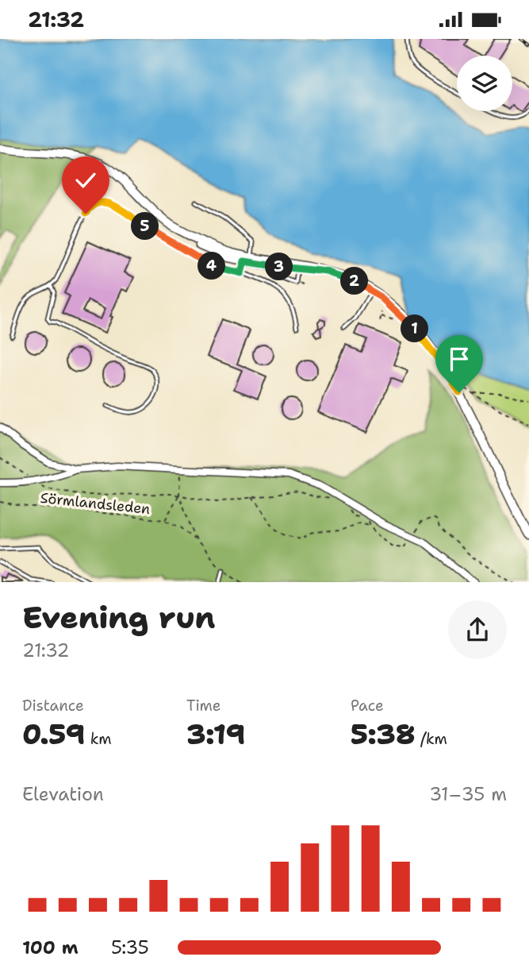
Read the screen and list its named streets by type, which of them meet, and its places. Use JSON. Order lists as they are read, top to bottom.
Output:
{
  "streets": {
    "path": ["Sörmlandsleden"]
  },
  "page": {
    "status": "21:32",
    "pins": [
      "5",
      "4",
      "3",
      "2",
      "1"
    ],
    "heading": ["Evening run", "21:32"],
    "stats": [
      ["Distance", "0.59 km"],
      ["Time", "3:19"],
      ["Pace", "5:38 /km"]
    ],
    "chart": ["Elevation", "31–35 m"],
    "list": [
      {
        "name": "100 m",
        "note": "5:35"
      }
    ]
  }
}
